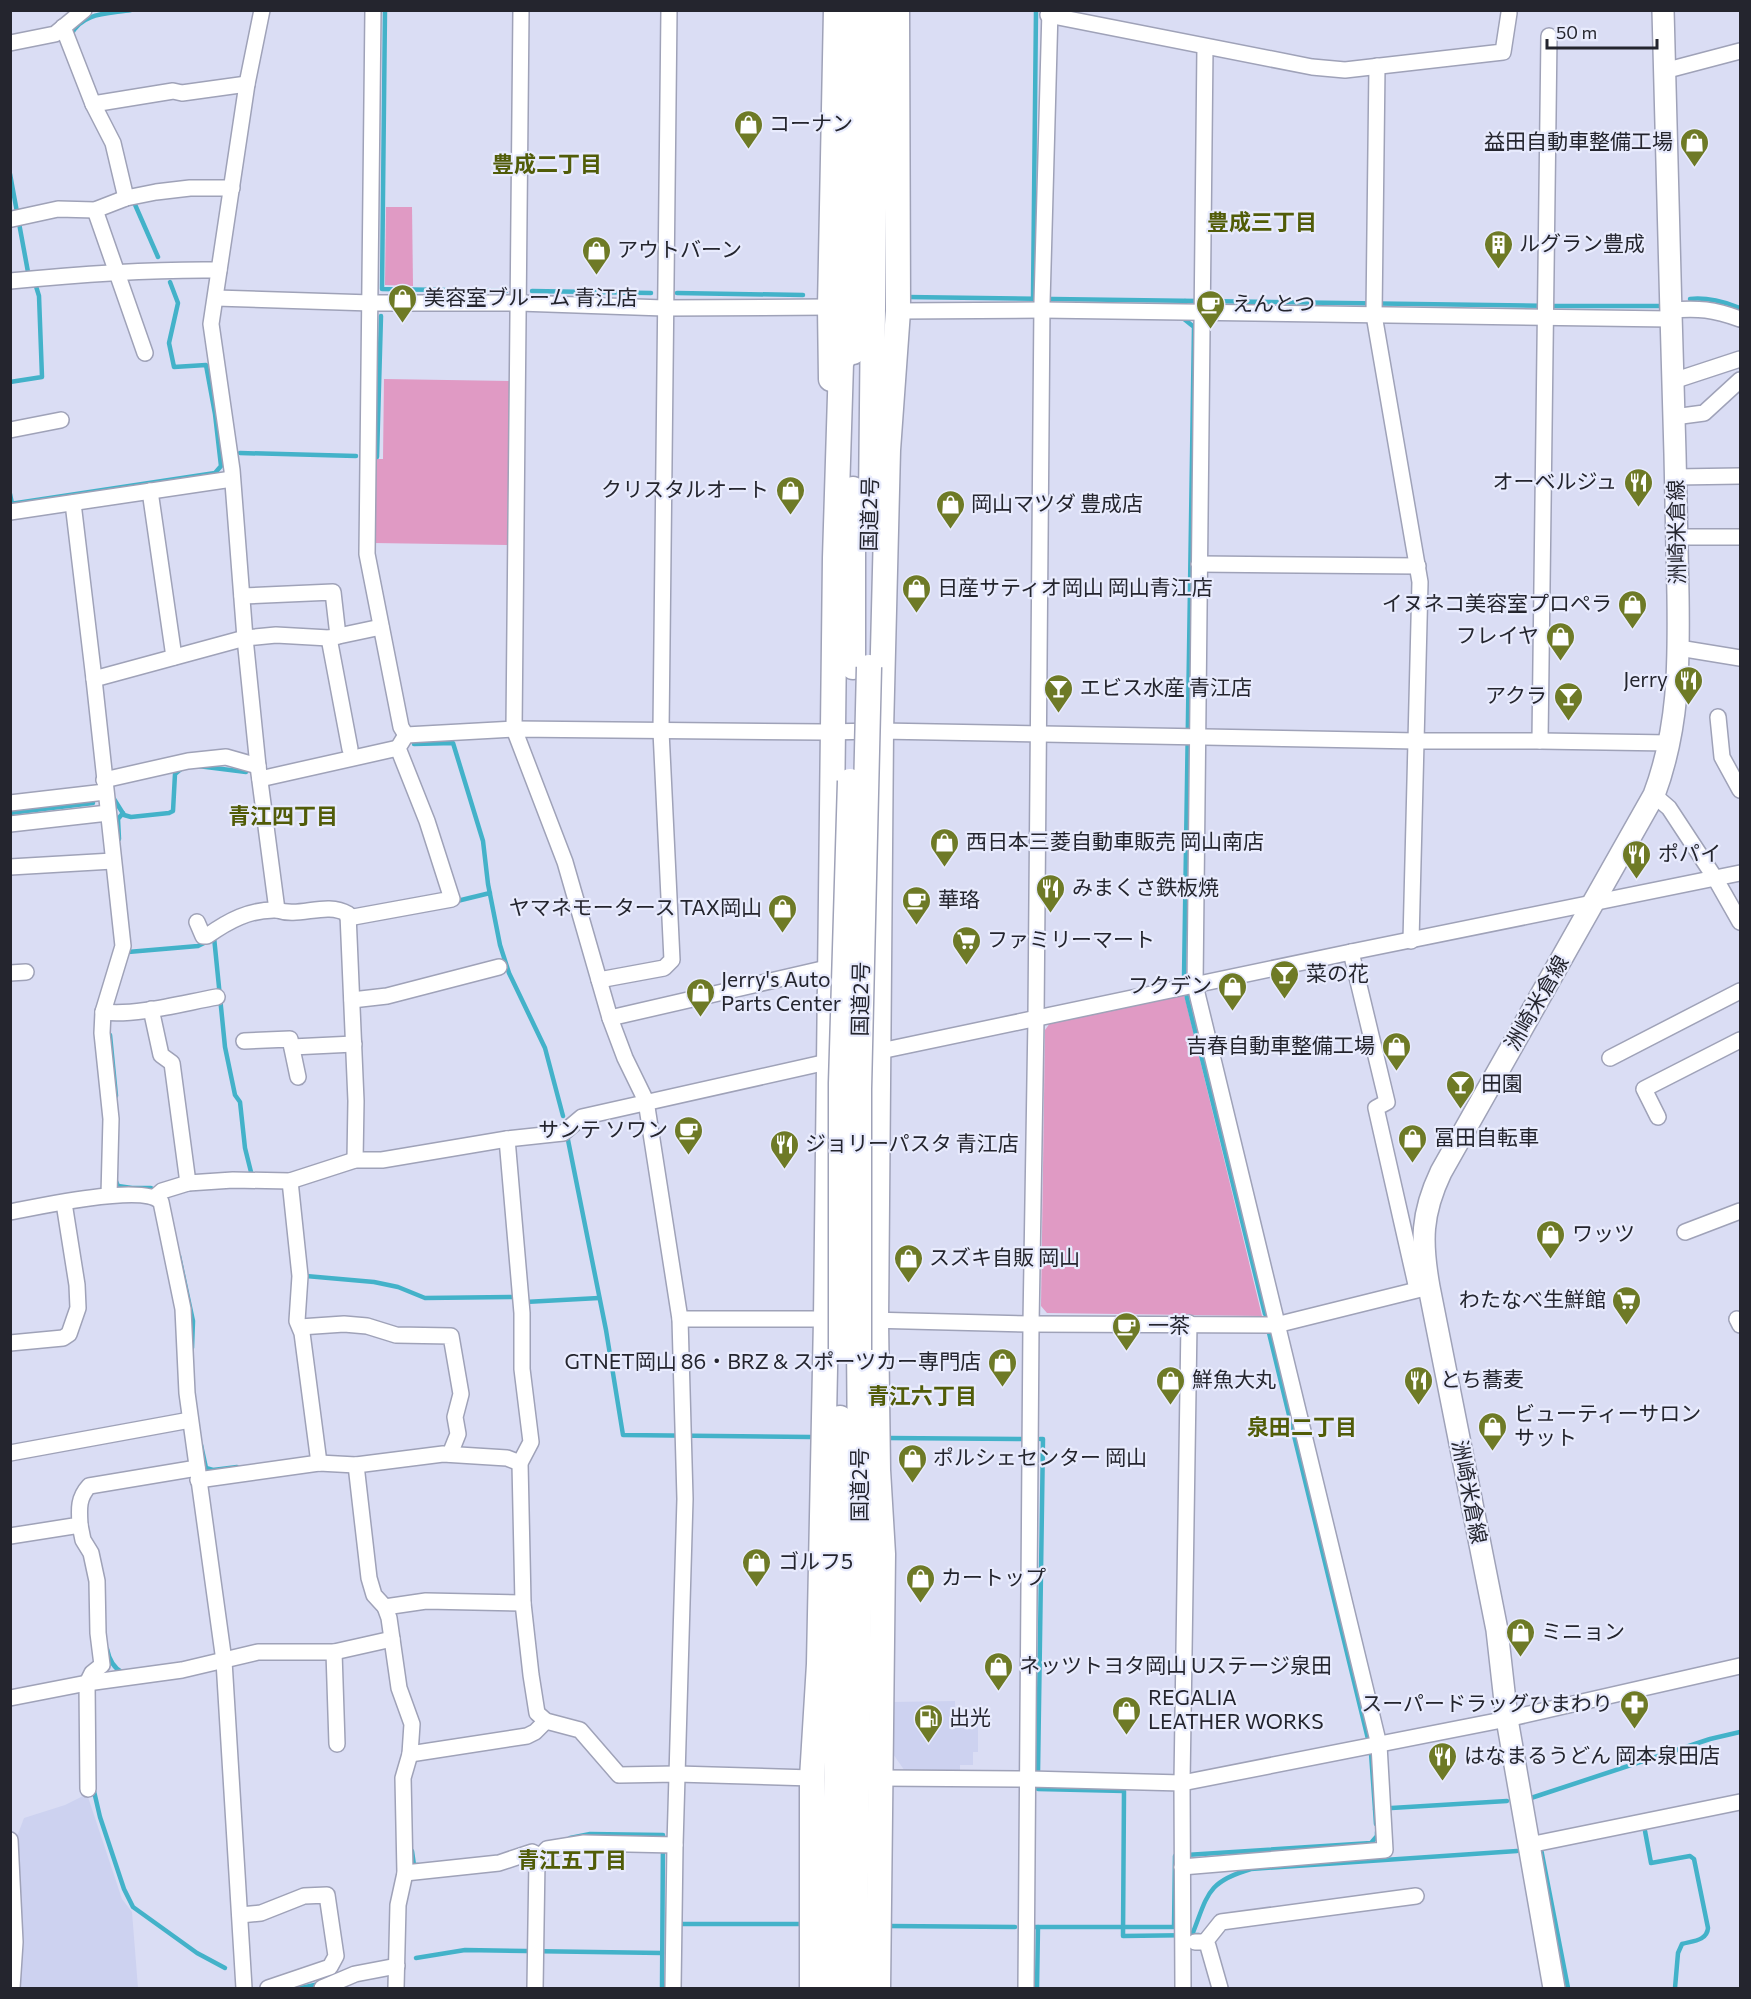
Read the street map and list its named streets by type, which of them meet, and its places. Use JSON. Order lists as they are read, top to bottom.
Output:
{
  "streets": {
    "highway": ["国道2号"],
    "main road": ["洲崎米倉線"]
  },
  "districts": [
    "豊成二丁目",
    "豊成三丁目",
    "青江四丁目",
    "青江六丁目",
    "泉田二丁目",
    "青江五丁目"
  ],
  "places": {
    "shop": [
      "コーナン",
      "益田自動車整備工場",
      "アウトバーン",
      "美容室ブルーム 青江店",
      "クリスタルオート",
      "岡山マツダ 豊成店",
      "日産サティオ岡山 岡山青江店",
      "イヌネコ美容室プロペラ",
      "フレイヤ",
      "西日本三菱自動車販売 岡山南店",
      "ヤマネモータース TAX岡山",
      "フクデン",
      "Jerry's Auto Parts Center",
      "吉春自動車整備工場",
      "冨田自転車",
      "ワッツ",
      "スズキ自販 岡山",
      "GTNET岡山 86・BRZ & スポーツカー専門店",
      "鮮魚大丸",
      "ビューティーサロン サット",
      "ポルシェセンター 岡山",
      "ゴルフ5",
      "カートップ",
      "ミニョン",
      "ネッツトヨタ岡山 Uステージ泉田",
      "REGALIA LEATHER WORKS"
    ],
    "building": ["ルグラン豊成"],
    "cafe": [
      "えんとつ",
      "華珞",
      "サンテ ソワン",
      "一茶"
    ],
    "restaurant": [
      "オーベルジュ",
      "Jerry",
      "ポパイ",
      "みまくさ鉄板焼",
      "ジョリーパスタ 青江店",
      "とち蕎麦",
      "はなまるうどん 岡本泉田店"
    ],
    "bar": [
      "エビス水産 青江店",
      "アクラ",
      "菜の花",
      "田園"
    ],
    "supermarket": ["ファミリーマート", "わたなべ生鮮館"],
    "pharmacy": ["スーパードラッグひまわり"],
    "fuel station": ["出光"]
  },
  "scale_bar": "50 m"
}
